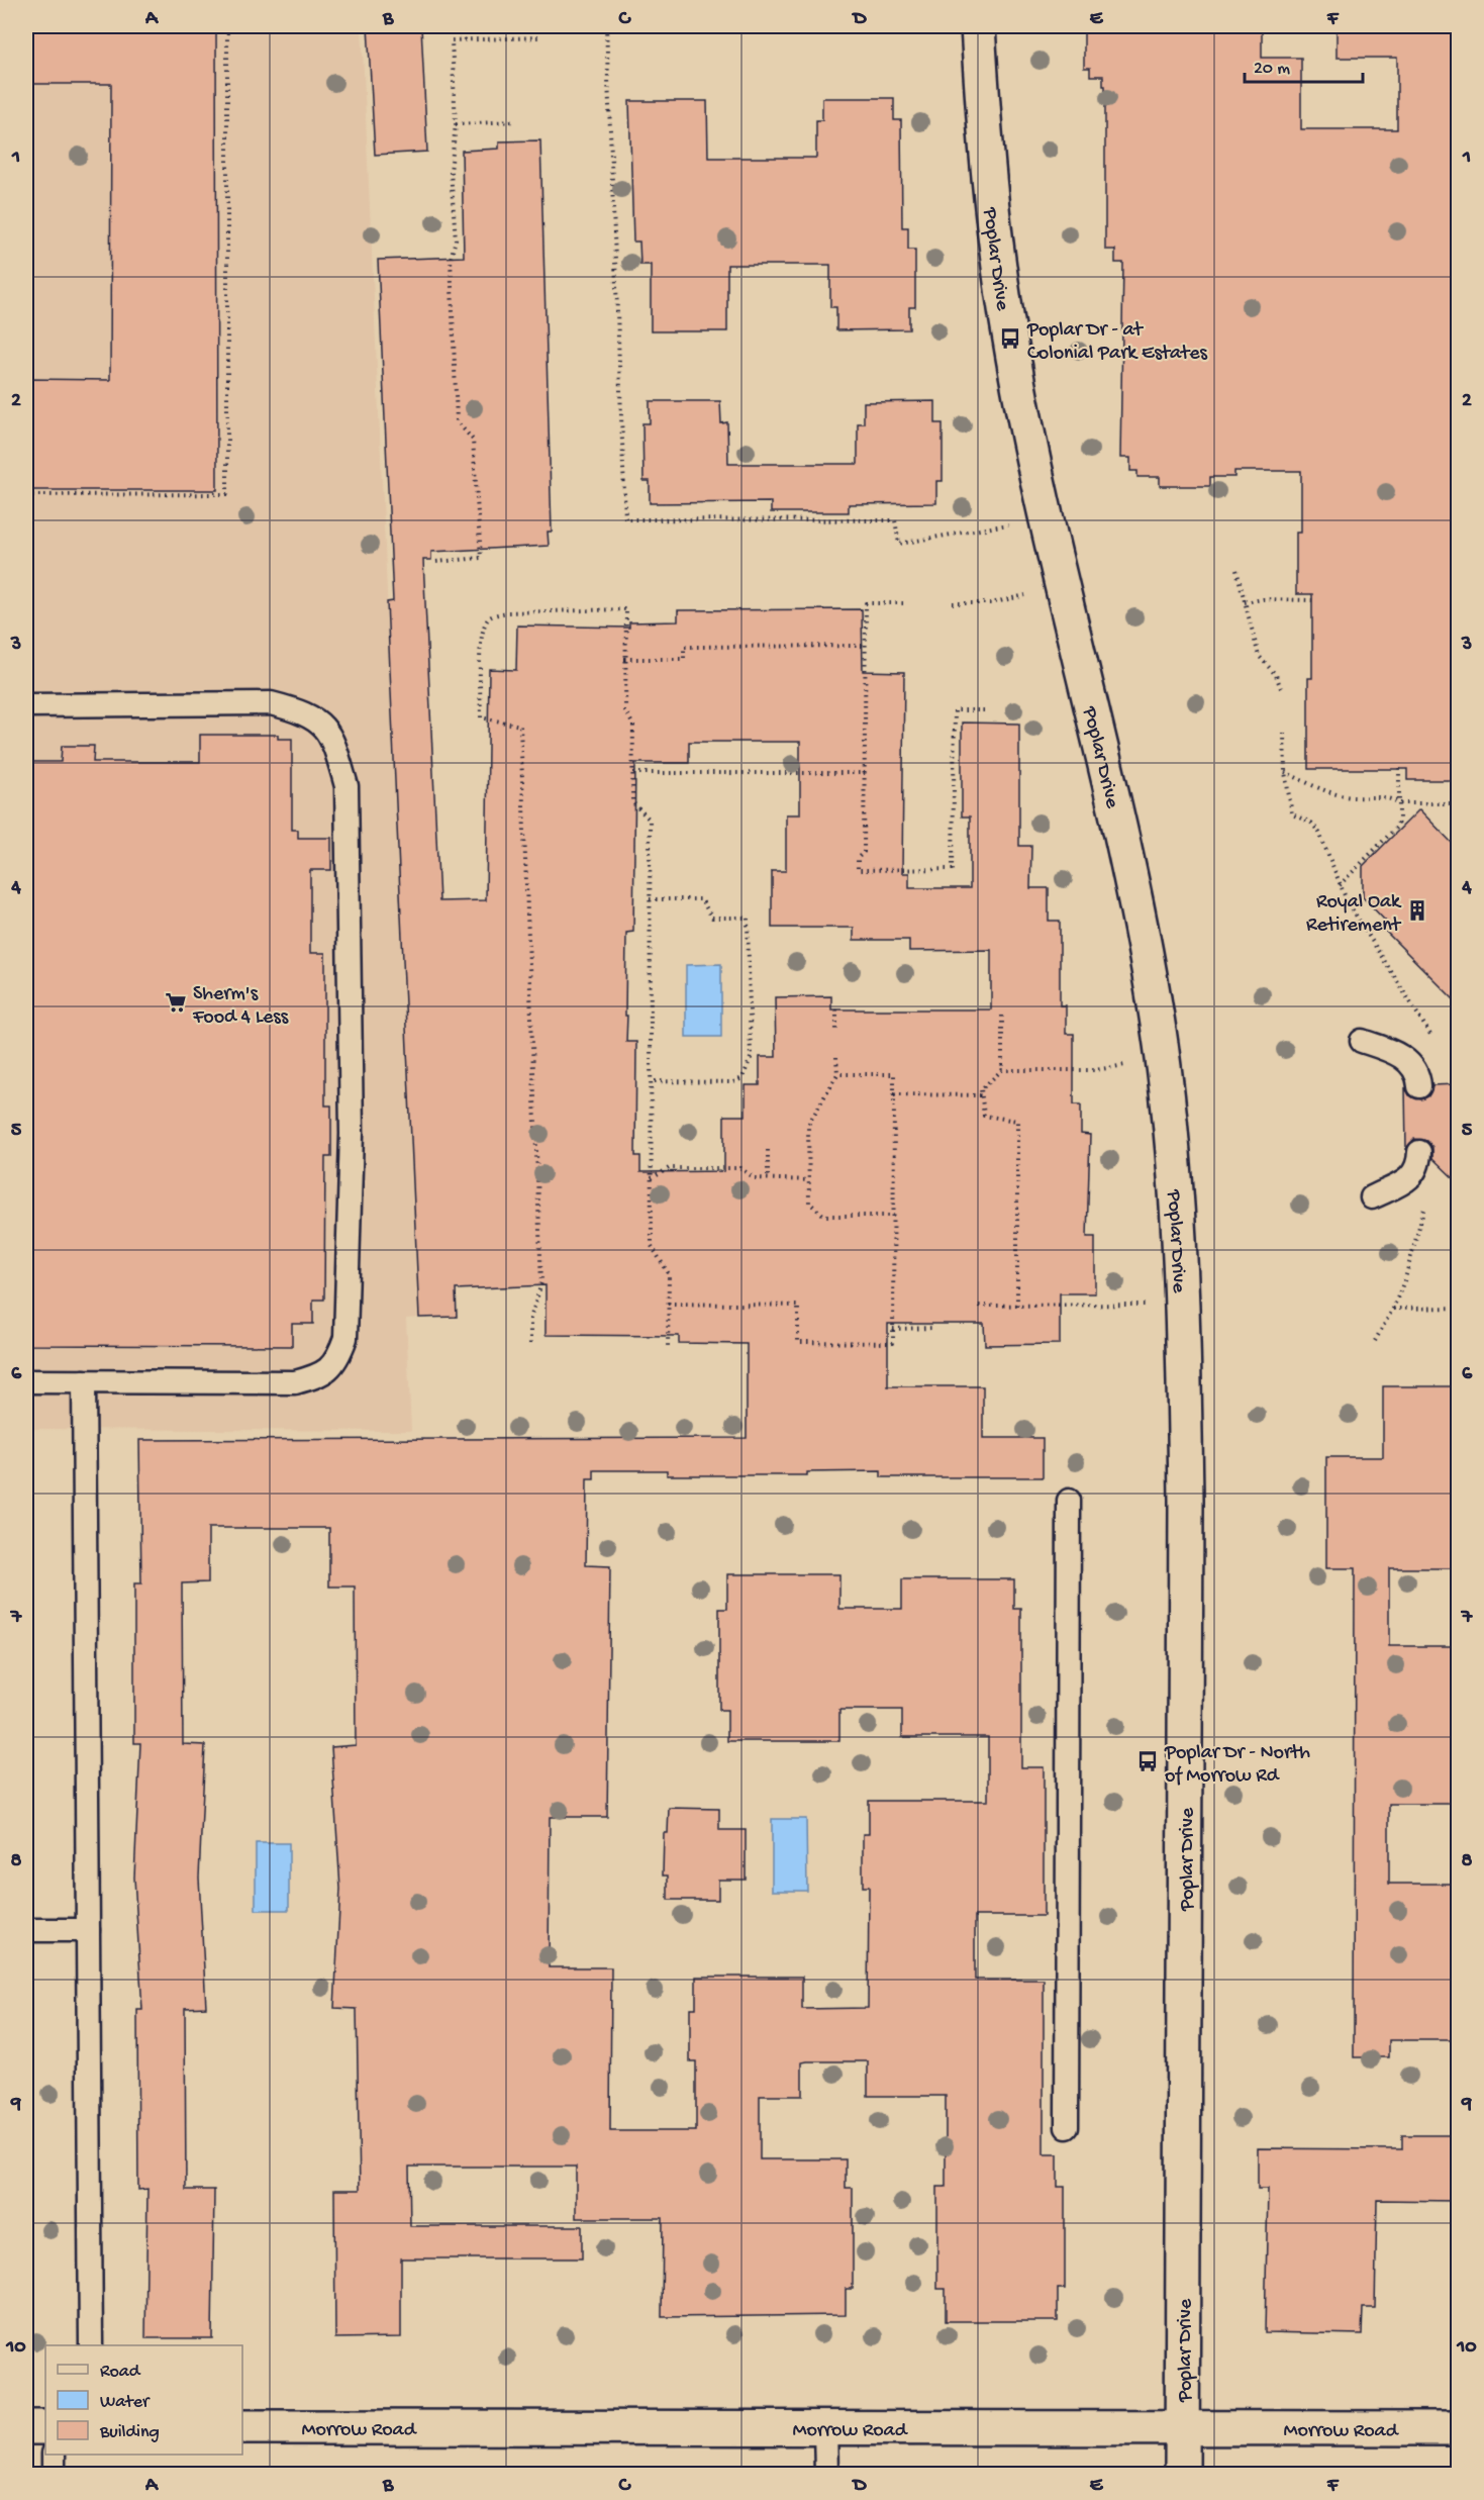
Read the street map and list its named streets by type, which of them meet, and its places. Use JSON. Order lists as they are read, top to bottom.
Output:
{
  "streets": {
    "main road": ["Poplar Drive", "Morrow Road"]
  },
  "crossings": [
    ["Poplar Drive", "Morrow Road"]
  ],
  "places": {
    "bus stop": ["Poplar Dr - at Colonial Park Estates", "Poplar Dr - North of Morrow Rd"],
    "building": ["Royal Oak Retirement"],
    "supermarket": ["Sherm's Food 4 Less"]
  },
  "legend": ["Road", "Water", "Building"],
  "scale_bar": "20 m",
  "grid": {
    "columns": [
      "A",
      "B",
      "C",
      "D",
      "E",
      "F"
    ],
    "rows": [
      "1",
      "2",
      "3",
      "4",
      "5",
      "6",
      "7",
      "8",
      "9",
      "10"
    ]
  }
}
